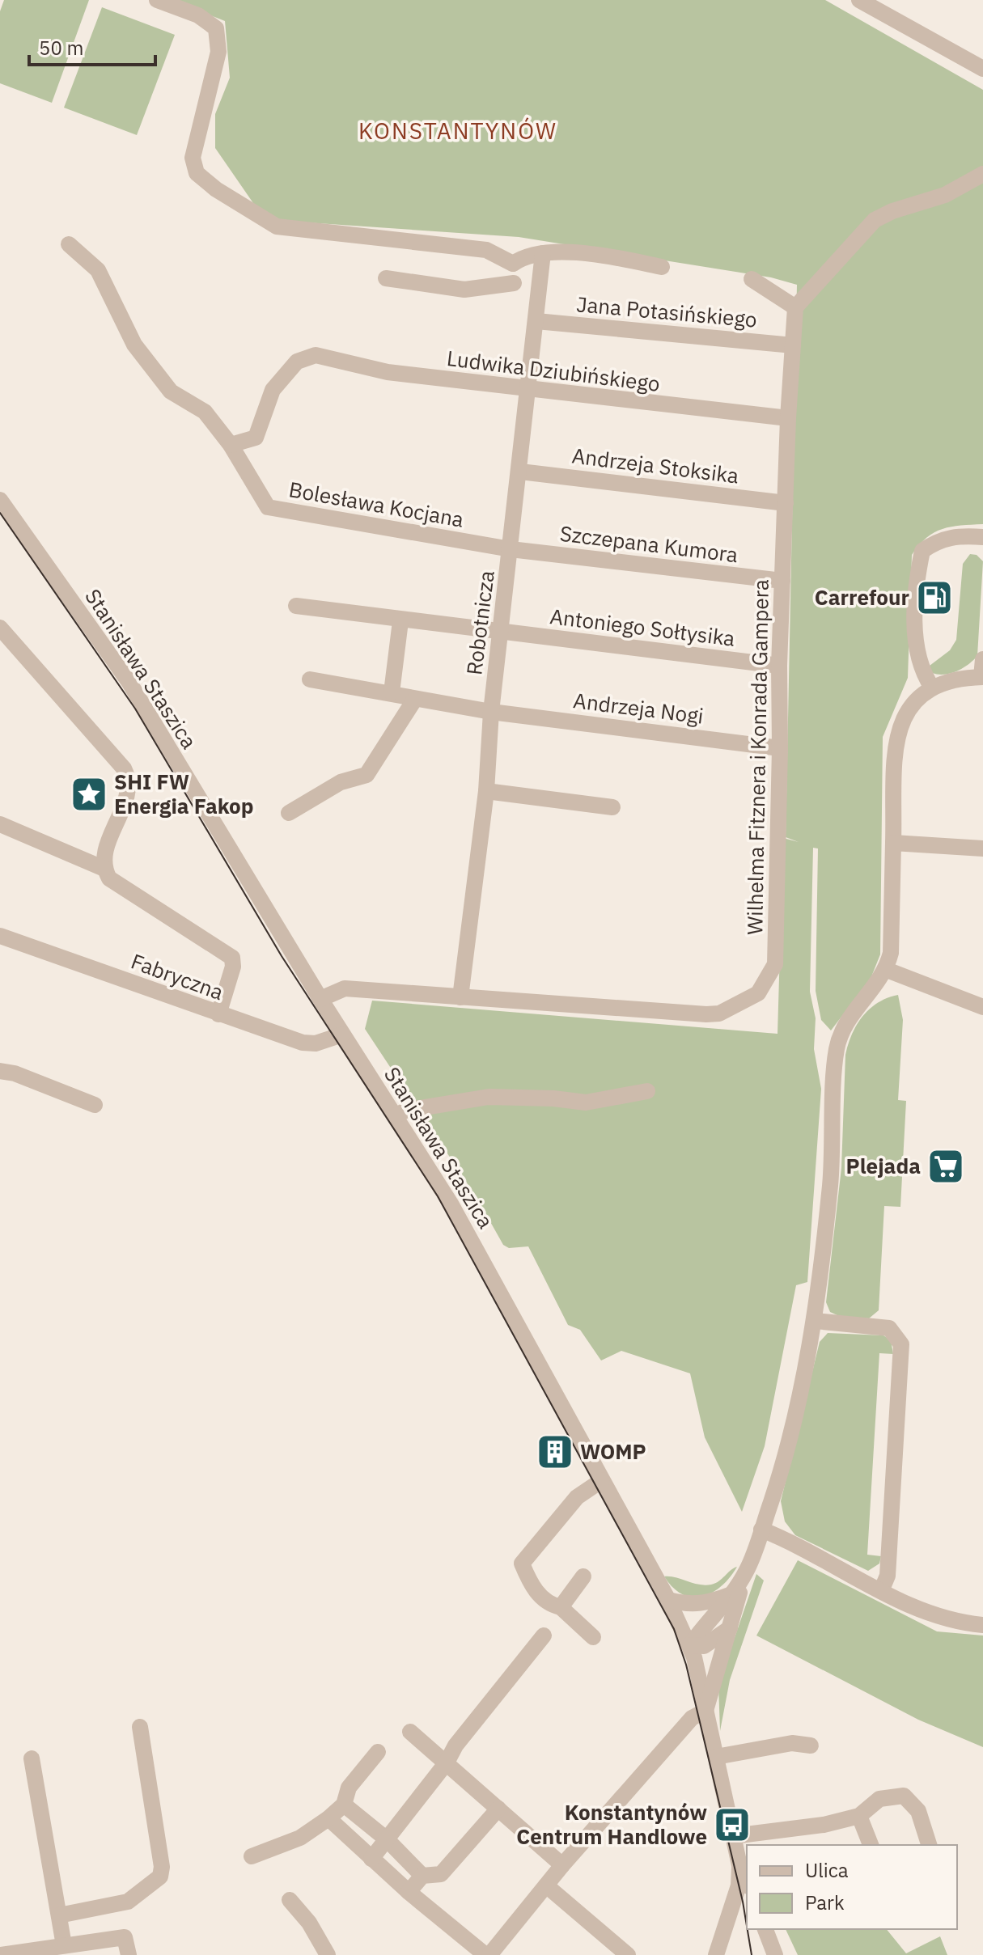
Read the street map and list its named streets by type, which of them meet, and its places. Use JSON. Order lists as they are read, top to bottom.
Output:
{
  "streets": {
    "street": [
      "Jana Potasińskiego",
      "Ludwika Dziubińskiego",
      "Andrzeja Stoksika",
      "Bolesława Kocjana",
      "Szczepana Kumora",
      "Robotnicza",
      "Antoniego Sołtysika",
      "Stanisława Staszica",
      "Andrzeja Nogi",
      "Wilhelma Fitznera i Konrada Gampera",
      "Fabryczna"
    ]
  },
  "crossings": [
    ["Jana Potasińskiego", "Robotnicza"],
    ["Jana Potasińskiego", "Wilhelma Fitznera i Konrada Gampera"],
    ["Ludwika Dziubińskiego", "Bolesława Kocjana"],
    ["Ludwika Dziubińskiego", "Robotnicza"],
    ["Ludwika Dziubińskiego", "Wilhelma Fitznera i Konrada Gampera"],
    ["Andrzeja Stoksika", "Robotnicza"],
    ["Andrzeja Stoksika", "Wilhelma Fitznera i Konrada Gampera"],
    ["Bolesława Kocjana", "Szczepana Kumora"],
    ["Bolesława Kocjana", "Robotnicza"],
    ["Szczepana Kumora", "Robotnicza"],
    ["Szczepana Kumora", "Wilhelma Fitznera i Konrada Gampera"],
    ["Robotnicza", "Antoniego Sołtysika"],
    ["Robotnicza", "Andrzeja Nogi"],
    ["Robotnicza", "Wilhelma Fitznera i Konrada Gampera"],
    ["Antoniego Sołtysika", "Wilhelma Fitznera i Konrada Gampera"],
    ["Stanisława Staszica", "Wilhelma Fitznera i Konrada Gampera"],
    ["Stanisława Staszica", "Fabryczna"],
    ["Andrzeja Nogi", "Wilhelma Fitznera i Konrada Gampera"]
  ],
  "districts": ["KONSTANTYNÓW"],
  "places": {
    "fuel station": ["Carrefour"],
    "place": ["SHI FW Energia Fakop"],
    "supermarket": ["Plejada"],
    "building": ["WOMP"],
    "bus stop": ["Konstantynów Centrum Handlowe"]
  },
  "legend": ["Ulica", "Park"],
  "scale_bar": "50 m"
}
